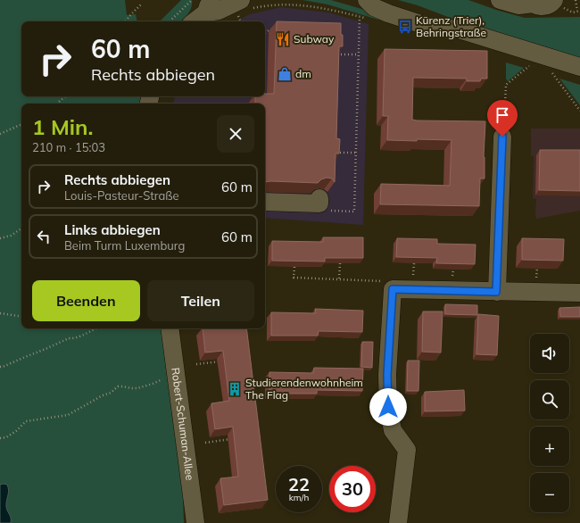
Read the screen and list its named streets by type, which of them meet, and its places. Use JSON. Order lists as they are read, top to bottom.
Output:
{
  "streets": {
    "street": ["Robert-Schuman-Allee"]
  },
  "places": {
    "bus stop": ["Kürenz (Trier), Behringstraße"],
    "restaurant": ["Subway"],
    "shop": ["dm"],
    "building": ["Studierendenwohnheim The Flag"]
  },
  "page": {
    "turn": ["60 m", "Rechts abbiegen"],
    "heading": ["1 Min.", "210 m · 15:03"],
    "list": [
      {
        "name": "Rechts abbiegen",
        "note": "Louis-Pasteur-Straße",
        "value": "60 m"
      },
      {
        "name": "Links abbiegen",
        "note": "Beim Turm Luxemburg",
        "value": "60 m"
      }
    ],
    "buttons": ["Beenden", "Teilen"],
    "map_buttons": ["+", "−"],
    "speed": "22 km/h",
    "limit": "30"
  }
}
